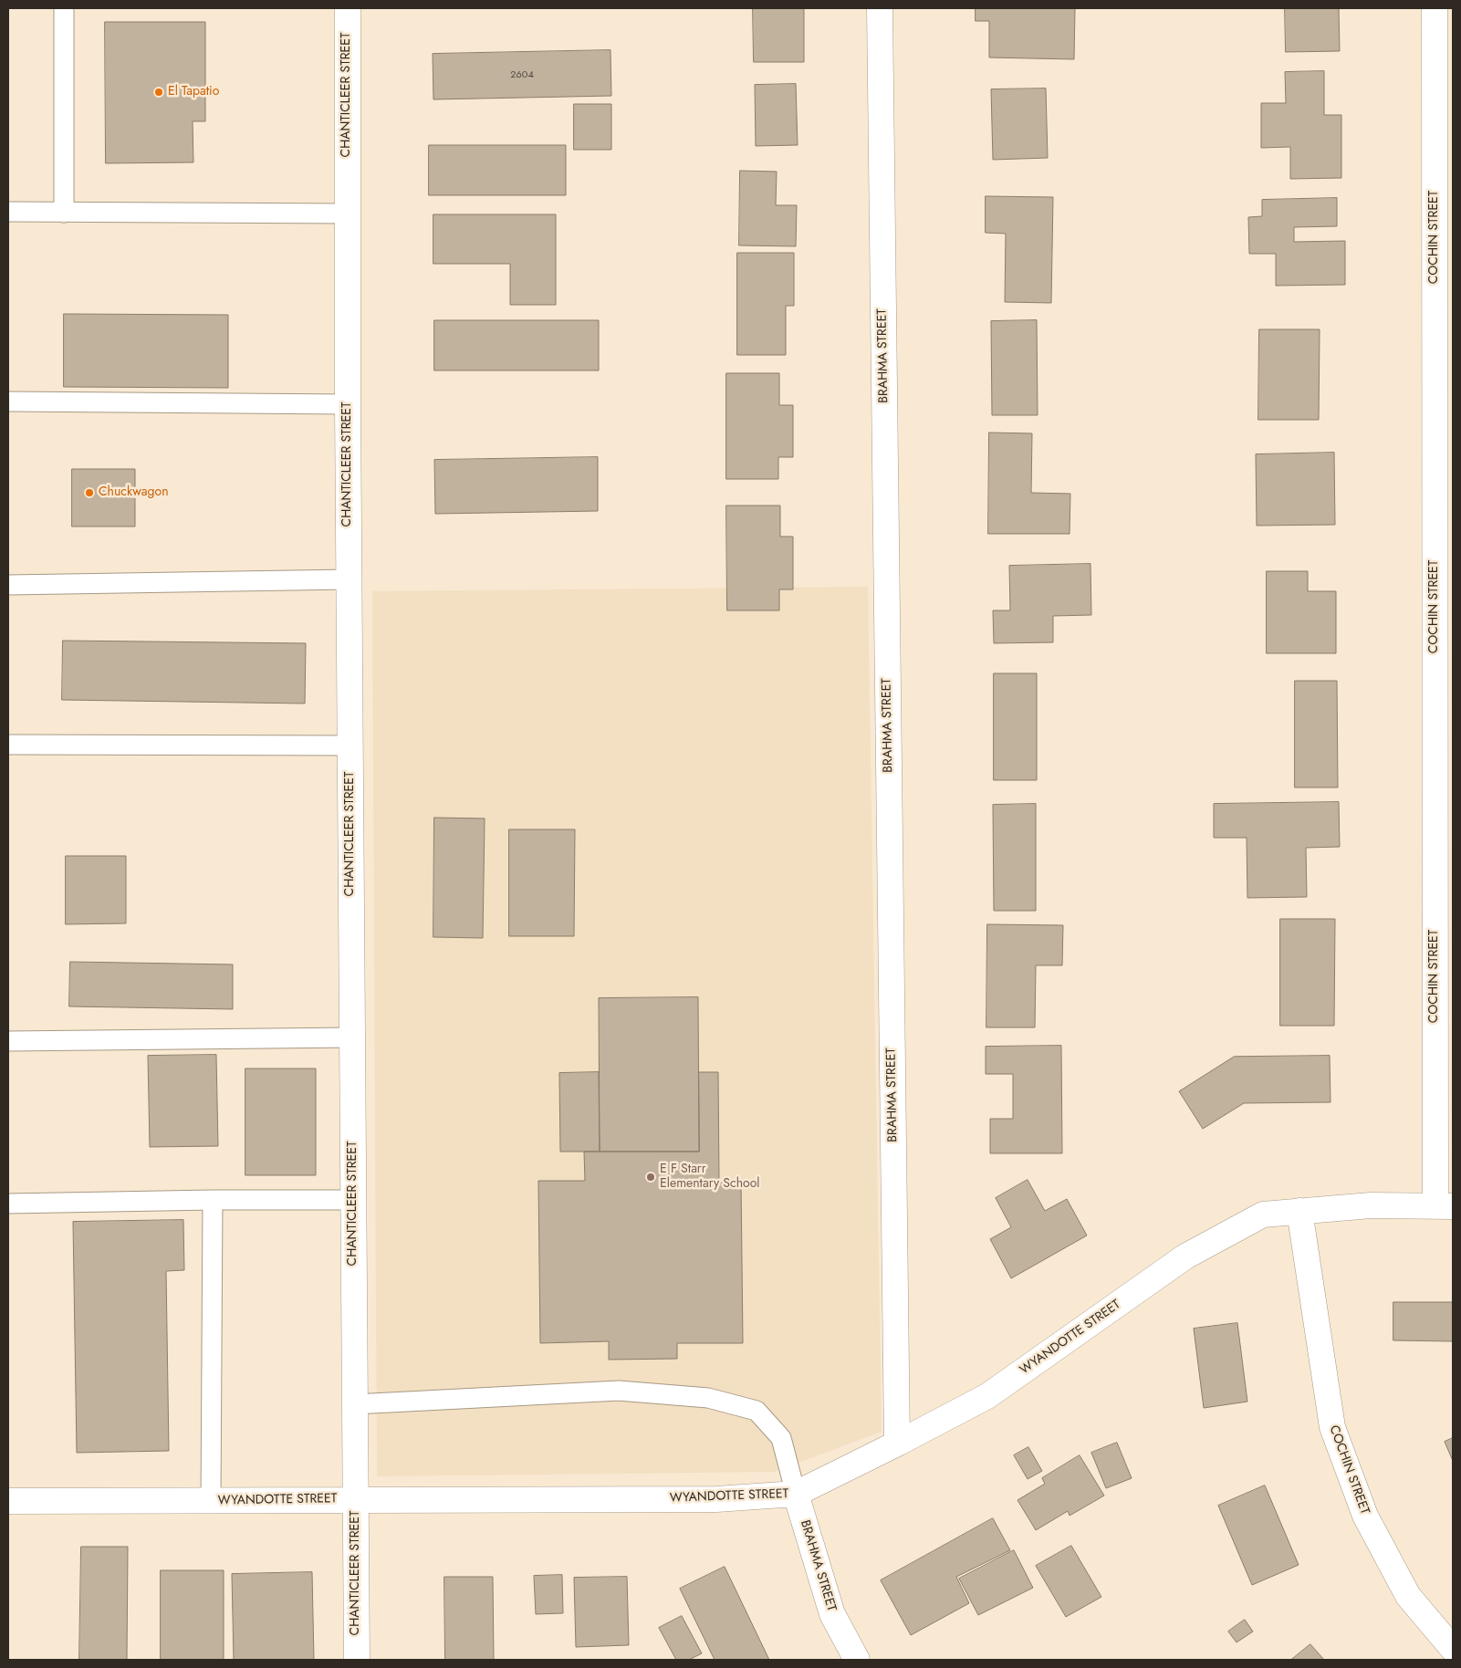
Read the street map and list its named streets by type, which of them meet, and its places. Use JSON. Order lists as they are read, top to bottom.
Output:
{
  "streets": {
    "street": [
      "CHANTICLEER STREET",
      "COCHIN STREET",
      "BRAHMA STREET",
      "WYANDOTTE STREET"
    ]
  },
  "crossings": [
    ["CHANTICLEER STREET", "WYANDOTTE STREET"],
    ["COCHIN STREET", "WYANDOTTE STREET"],
    ["BRAHMA STREET", "WYANDOTTE STREET"]
  ],
  "places": ["El Tapatio", "Chuckwagon", "E F Starr Elementary School"],
  "house_numbers": ["2604"]
}
